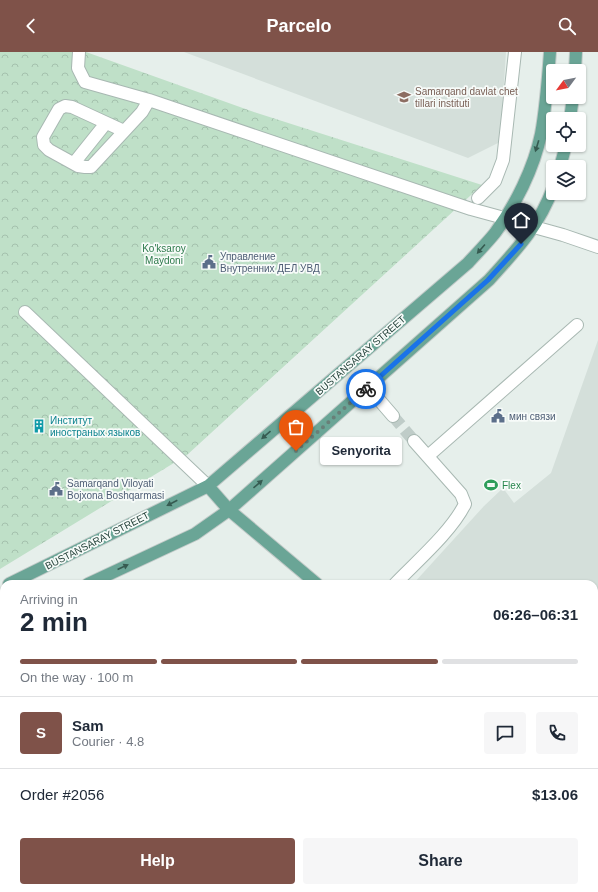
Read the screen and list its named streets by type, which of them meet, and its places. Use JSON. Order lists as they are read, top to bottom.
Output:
{
  "streets": {
    "main road": ["BUSTANSARAY STREET"]
  },
  "parks": ["Ko'ksaroy Maydoni"],
  "places": {
    "school or university": ["Samarqand davlat chet tillari instituti"],
    "public building": ["Управление Внутренних ДЕЛ УВД", "мин связи", "Samarqand Viloyati Bojxona Boshqarmasi"],
    "building": ["Институт иностраных языков"],
    "other": ["Senyorita"],
    "sports": ["Flex"]
  },
  "north": "bottom left",
  "page": {
    "header": "Parcelo",
    "bubble": "Senyorita",
    "heading": ["2 min", "Arriving in", "06:26–06:31"],
    "panel": [
      "Sam",
      "Courier · 4.8",
      "Order #2056",
      "$13.06"
    ],
    "bar": "On the way · 100 m",
    "round": "S",
    "buttons": ["Help", "Share"]
  }
}
